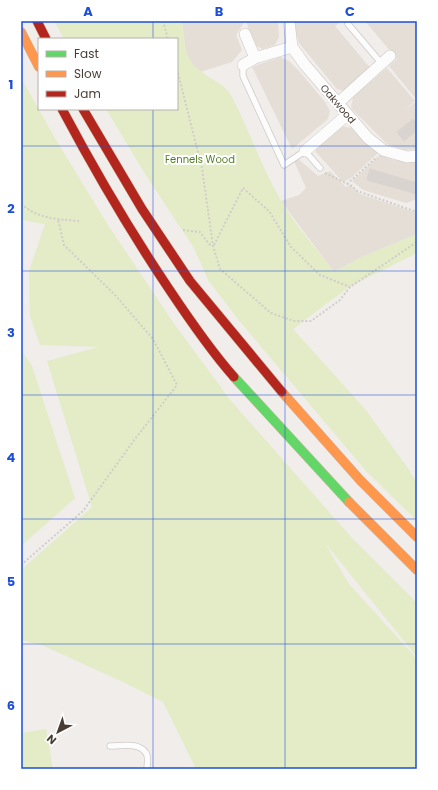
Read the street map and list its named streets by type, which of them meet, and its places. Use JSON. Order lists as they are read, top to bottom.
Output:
{
  "streets": {
    "street": ["Oakwood"]
  },
  "parks": ["Fennels Wood"],
  "legend": ["Fast", "Slow", "Jam"],
  "north": "bottom left",
  "grid": {
    "columns": ["A", "B", "C"],
    "rows": [
      "1",
      "2",
      "3",
      "4",
      "5",
      "6"
    ]
  }
}
